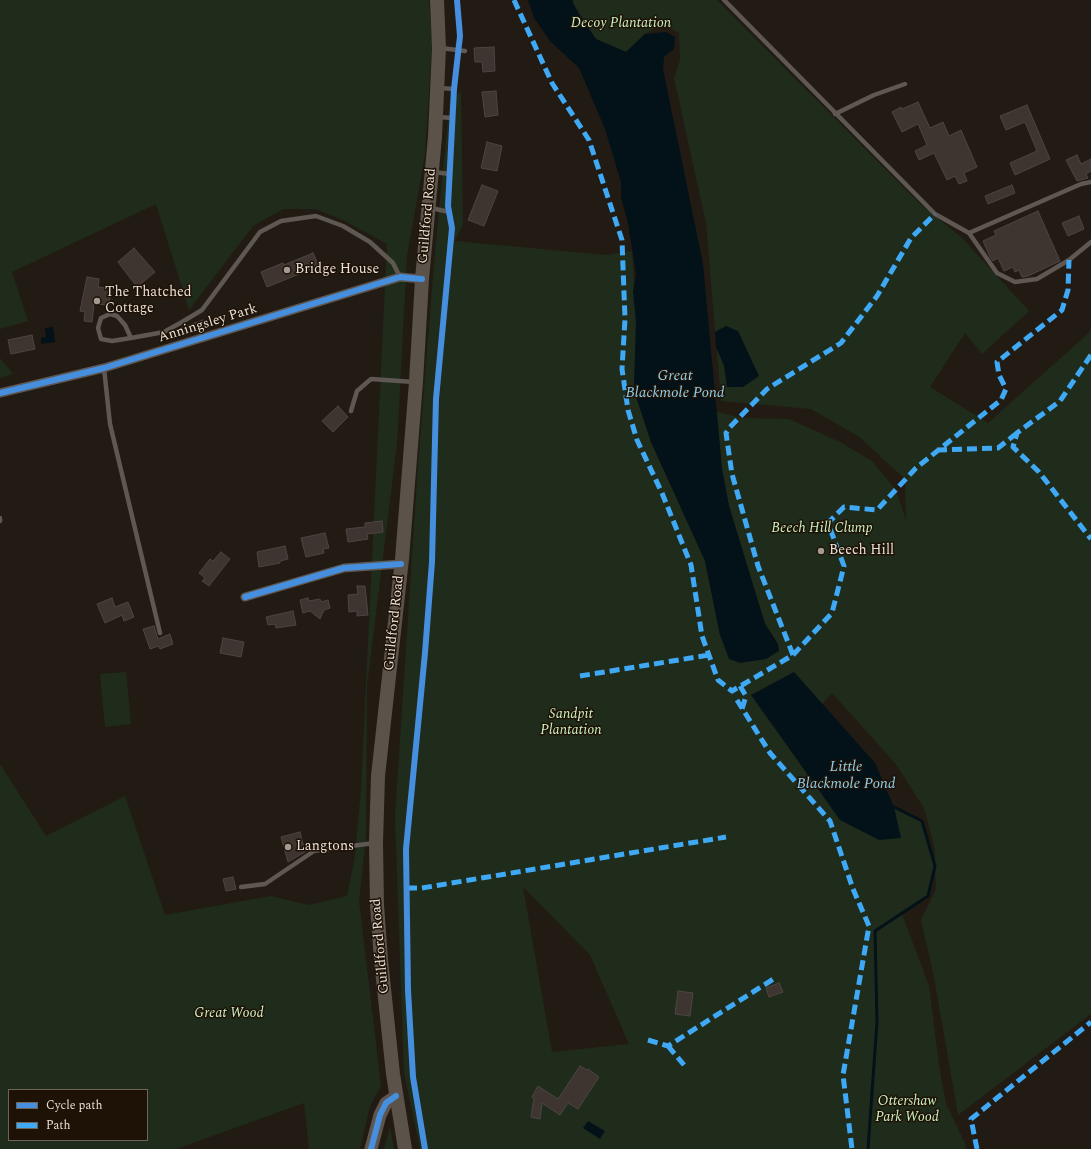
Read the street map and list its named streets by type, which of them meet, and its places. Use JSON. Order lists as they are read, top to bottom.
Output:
{
  "streets": {
    "main road": ["Guildford Road"],
    "street": ["Anningsley Park"]
  },
  "crossings": [
    ["Guildford Road", "Anningsley Park"]
  ],
  "water": ["Great Blackmole Pond", "Little Blackmole Pond"],
  "parks": [
    "Decoy Plantation",
    "Beech Hill Clump",
    "Sandpit Plantation",
    "Great Wood",
    "Ottershaw Park Wood"
  ],
  "places": [
    "Bridge House",
    "The Thatched Cottage",
    "Beech Hill",
    "Langtons"
  ],
  "legend": ["Cycle path", "Path"]
}
